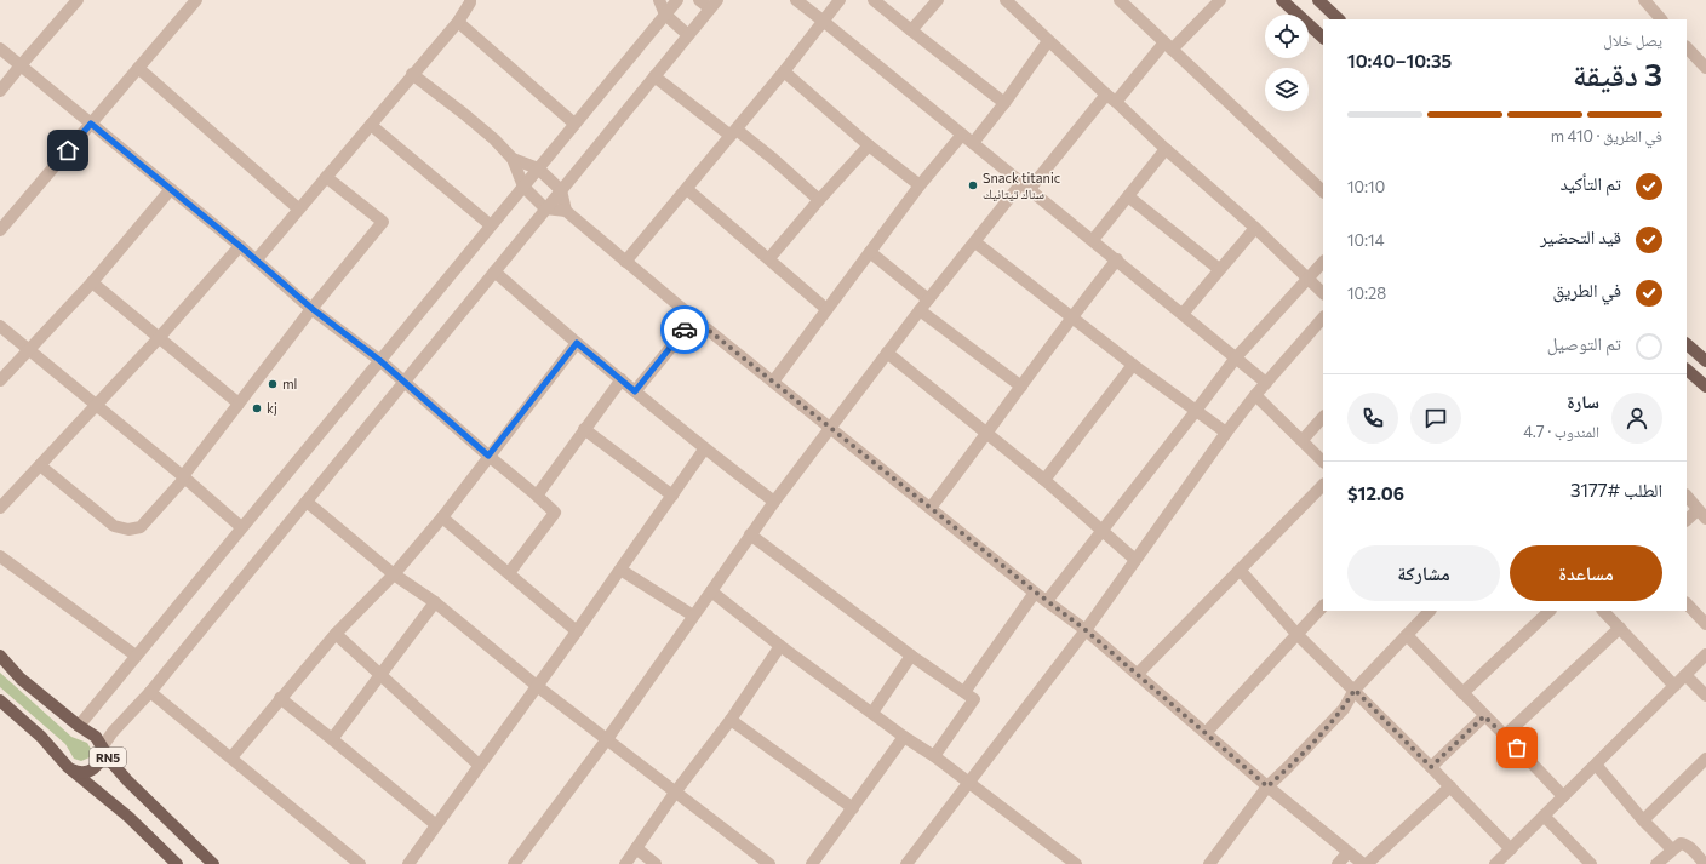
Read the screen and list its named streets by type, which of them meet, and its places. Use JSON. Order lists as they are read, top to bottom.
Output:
{
  "streets": {
    "main road": ["RN5"]
  },
  "places": ["Snack titanic سناك تيتانيك", "ml", "kj"],
  "page": {
    "heading": ["3 دقيقة", "يصل خلال", "10:35–10:40"],
    "panel": [
      "سارة",
      "المندوب · 4.7",
      "الطلب #3177",
      "$12.06"
    ],
    "bar": "في الطريق · 410 m",
    "list": [
      ["تم التأكيد", "10:10"],
      ["قيد التحضير", "10:14"],
      ["في الطريق", "10:28"],
      "تم التوصيل"
    ],
    "buttons": ["مساعدة", "مشاركة"]
  }
}
